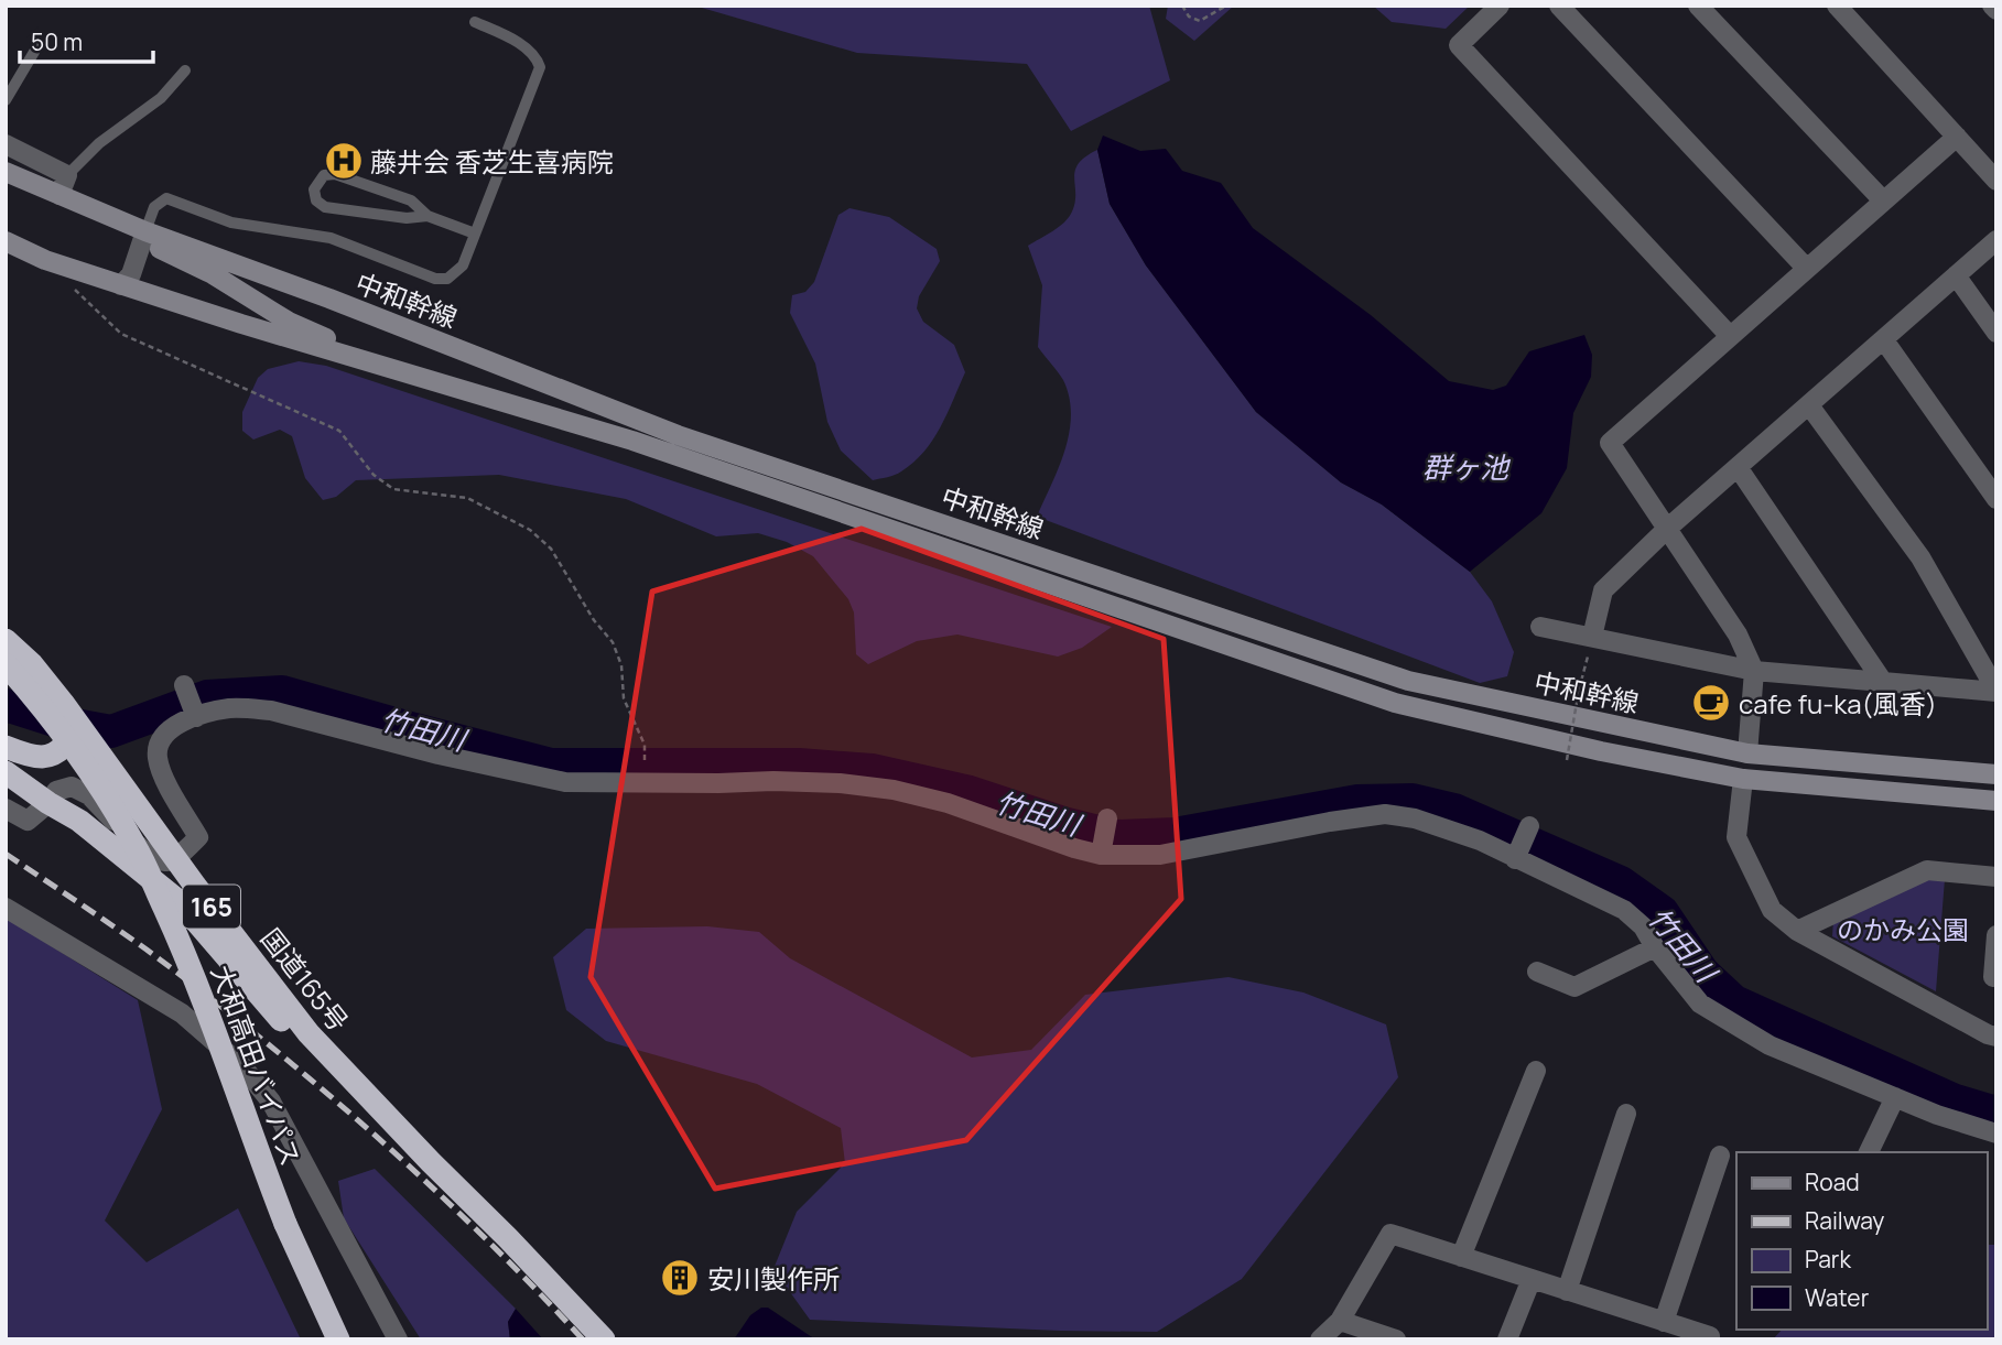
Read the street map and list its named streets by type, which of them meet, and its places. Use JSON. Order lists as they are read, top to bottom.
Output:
{
  "streets": {
    "highway": ["165", "国道165号", "大和高田バイパス"],
    "main road": ["中和幹線"]
  },
  "crossings": [
    ["165", "国道165号"]
  ],
  "water": ["群ヶ池", "竹田川"],
  "parks": ["のかみ公園"],
  "places": {
    "hospital": ["藤井会 香芝生喜病院"],
    "cafe": ["cafe fu-ka(風香)"],
    "building": ["安川製作所"]
  },
  "legend": [
    "Road",
    "Railway",
    "Park",
    "Water"
  ],
  "scale_bar": "50 m"
}
